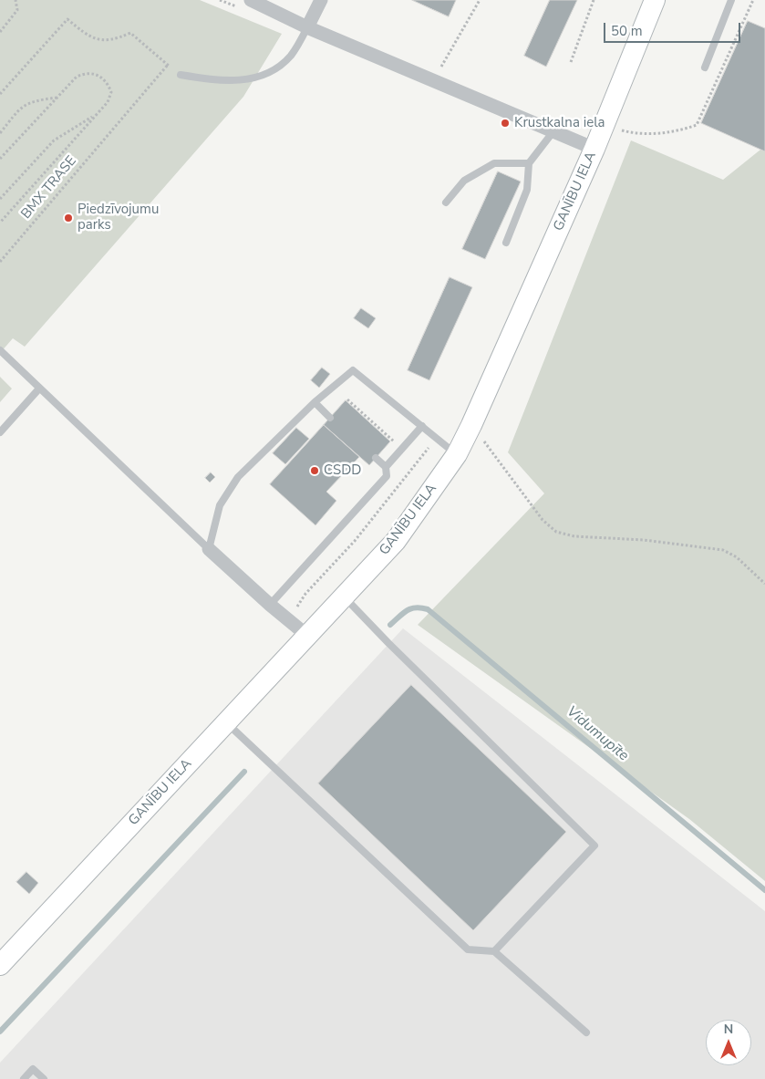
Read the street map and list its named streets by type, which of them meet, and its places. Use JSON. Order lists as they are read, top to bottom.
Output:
{
  "streets": {
    "street": ["GANĪBU IELA"],
    "path": ["BMX TRASE"]
  },
  "water": ["Vidumupīte"],
  "places": ["Krustkalna iela", "Piedzīvojumu parks", "CSDD"],
  "scale_bar": "50 m",
  "north": "top"
}
